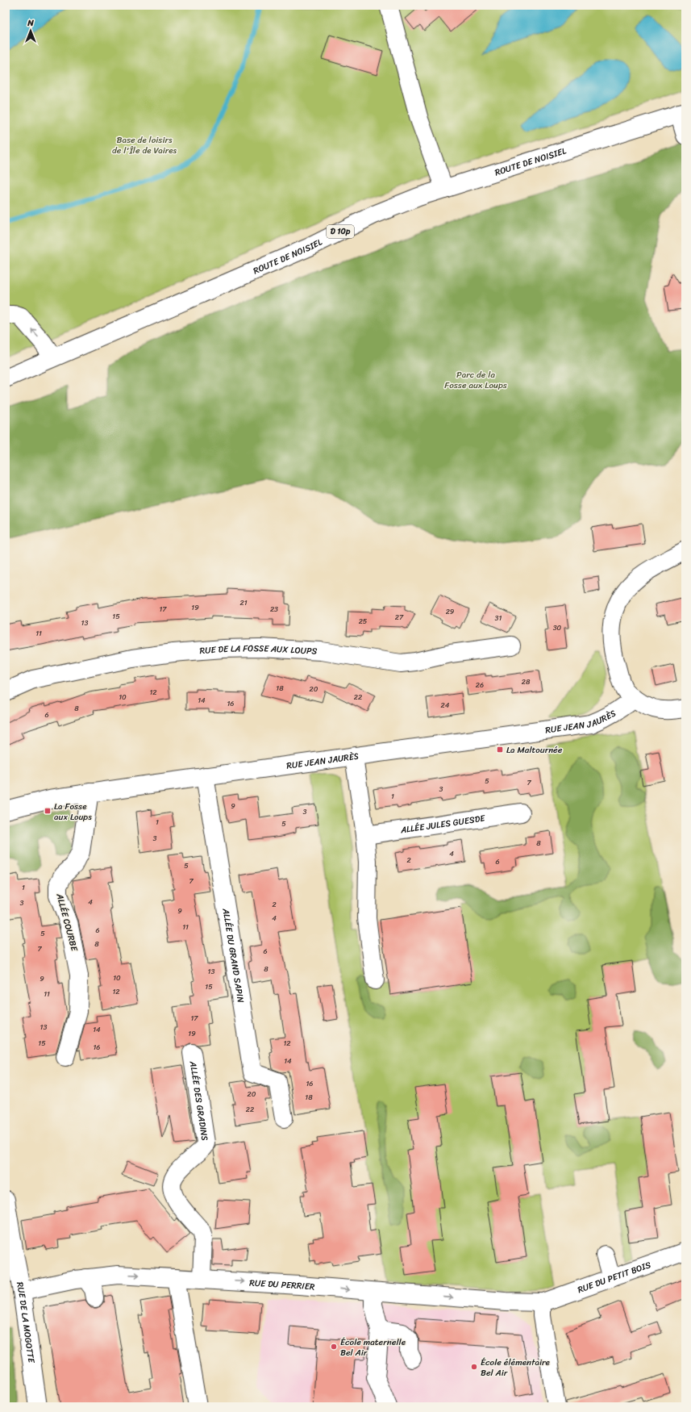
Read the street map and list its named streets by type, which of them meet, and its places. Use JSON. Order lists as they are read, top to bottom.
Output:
{
  "streets": {
    "street": [
      "ROUTE DE NOISIEL",
      "D 10p",
      "RUE DE LA FOSSE AUX LOUPS",
      "RUE JEAN JAURÈS",
      "ALLÉE JULES GUESDE",
      "ALLÉE COURBE",
      "ALLÉE DU GRAND SAPIN",
      "ALLÉE DES GRADINS",
      "RUE DU PETIT BOIS",
      "RUE DU PERRIER",
      "RUE DE LA MOGOTTE"
    ]
  },
  "crossings": [
    ["RUE JEAN JAURÈS", "ALLÉE COURBE"],
    ["RUE JEAN JAURÈS", "ALLÉE DU GRAND SAPIN"],
    ["ALLÉE DES GRADINS", "RUE DU PERRIER"],
    ["RUE DU PETIT BOIS", "RUE DU PERRIER"],
    ["RUE DU PERRIER", "RUE DE LA MOGOTTE"]
  ],
  "one_way": ["RUE DU PERRIER"],
  "parks": ["Base de loisirs de l'Île de Vaires", "Parc de la Fosse aux Loups"],
  "places": {
    "transit": ["La Maltournée", "La Fosse aux Loups"],
    "other": ["École maternelle Bel Air", "École élémentaire Bel Air"]
  },
  "house_numbers": [
    "21",
    "19",
    "17",
    "23",
    "29",
    "15",
    "27",
    "31",
    "25",
    "13",
    "30",
    "11",
    "28",
    "26",
    "18",
    "20",
    "12",
    "10",
    "22",
    "14",
    "16",
    "24",
    "8",
    "6",
    "5",
    "7",
    "3",
    "1",
    "9",
    "3",
    "1",
    "5",
    "3",
    "8",
    "4",
    "2",
    "6",
    "5",
    "7",
    "1",
    "4",
    "3",
    "2",
    "9",
    "4",
    "11",
    "6",
    "5",
    "8",
    "7",
    "6",
    "8",
    "13",
    "10",
    "9",
    "15",
    "12",
    "11",
    "17",
    "13",
    "14",
    "19",
    "15",
    "12",
    "16",
    "14",
    "16",
    "20",
    "18",
    "22"
  ],
  "north": "top"
}
